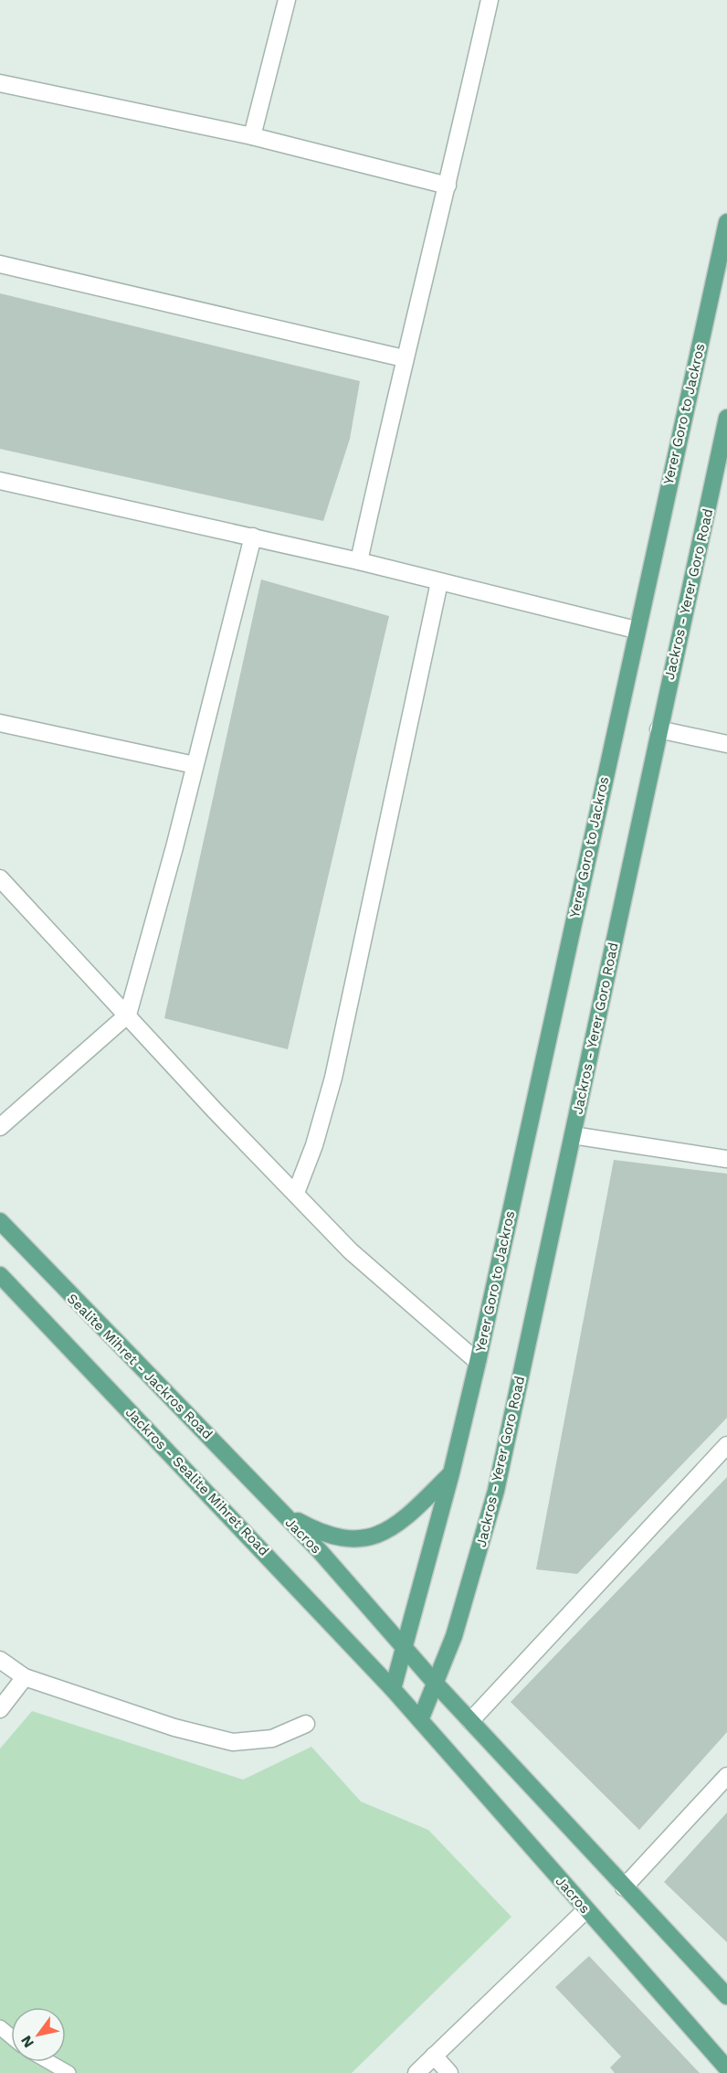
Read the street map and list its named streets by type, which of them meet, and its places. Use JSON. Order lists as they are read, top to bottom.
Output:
{
  "streets": {
    "main road": [
      "Yerer Goro to Jackros",
      "Jackros - Yerer Goro Road",
      "Sealite Mihret - Jackros Road",
      "Jackros - Sealite Mihret Road",
      "Jacros"
    ]
  },
  "crossings": [
    ["Yerer Goro to Jackros", "Jackros - Sealite Mihret Road"],
    ["Yerer Goro to Jackros", "Jacros"],
    ["Jackros - Yerer Goro Road", "Jacros"],
    ["Sealite Mihret - Jackros Road", "Jacros"],
    ["Jackros - Sealite Mihret Road", "Jacros"]
  ],
  "north": "bottom left"
}
